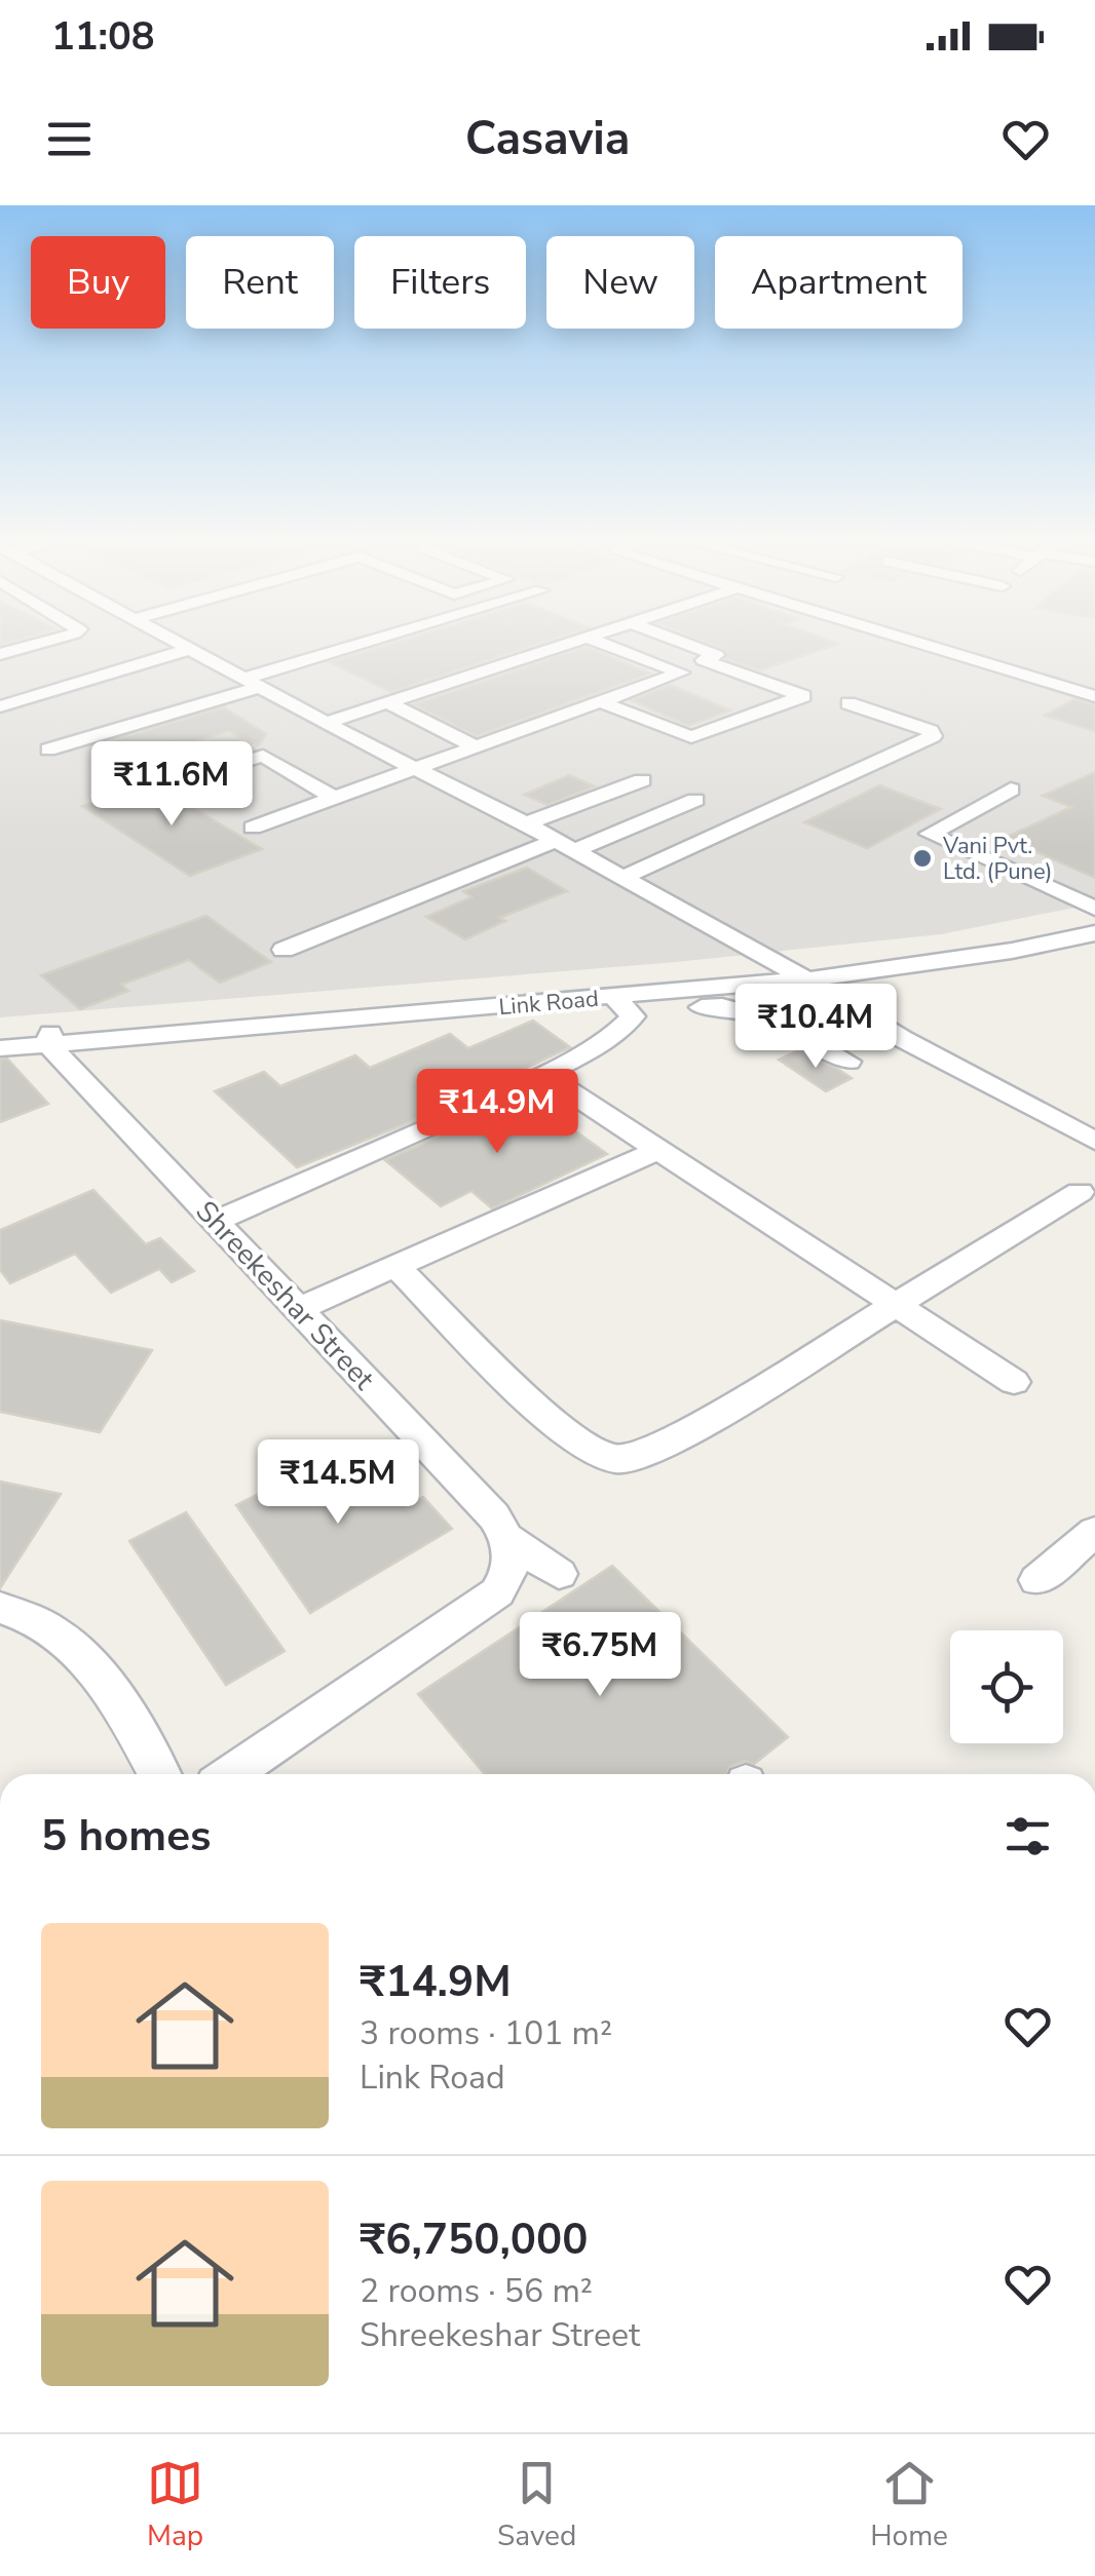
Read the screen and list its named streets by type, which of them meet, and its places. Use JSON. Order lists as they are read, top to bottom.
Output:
{
  "streets": {
    "street": ["Link Road", "Shreekeshar Street"]
  },
  "crossings": [
    ["Link Road", "Shreekeshar Street"]
  ],
  "places": ["Vani Pvt. Ltd. (Pune)"],
  "page": {
    "status": "11:08",
    "header": "Casavia",
    "chip": [
      "Buy",
      "Rent",
      "Filters",
      "New",
      "Apartment"
    ],
    "price": [
      "₹11.6M",
      "₹10.4M",
      "₹14.9M",
      "₹14.5M",
      "₹6.75M"
    ],
    "heading": "5 homes",
    "list": [
      {
        "name": "₹14.9M",
        "note": "3 rooms · 101 m² · Link Road"
      },
      {
        "name": "₹6,750,000",
        "note": "2 rooms · 56 m² · Shreekeshar Street"
      }
    ],
    "tabs": ["Map", "Saved", "Home"]
  }
}
